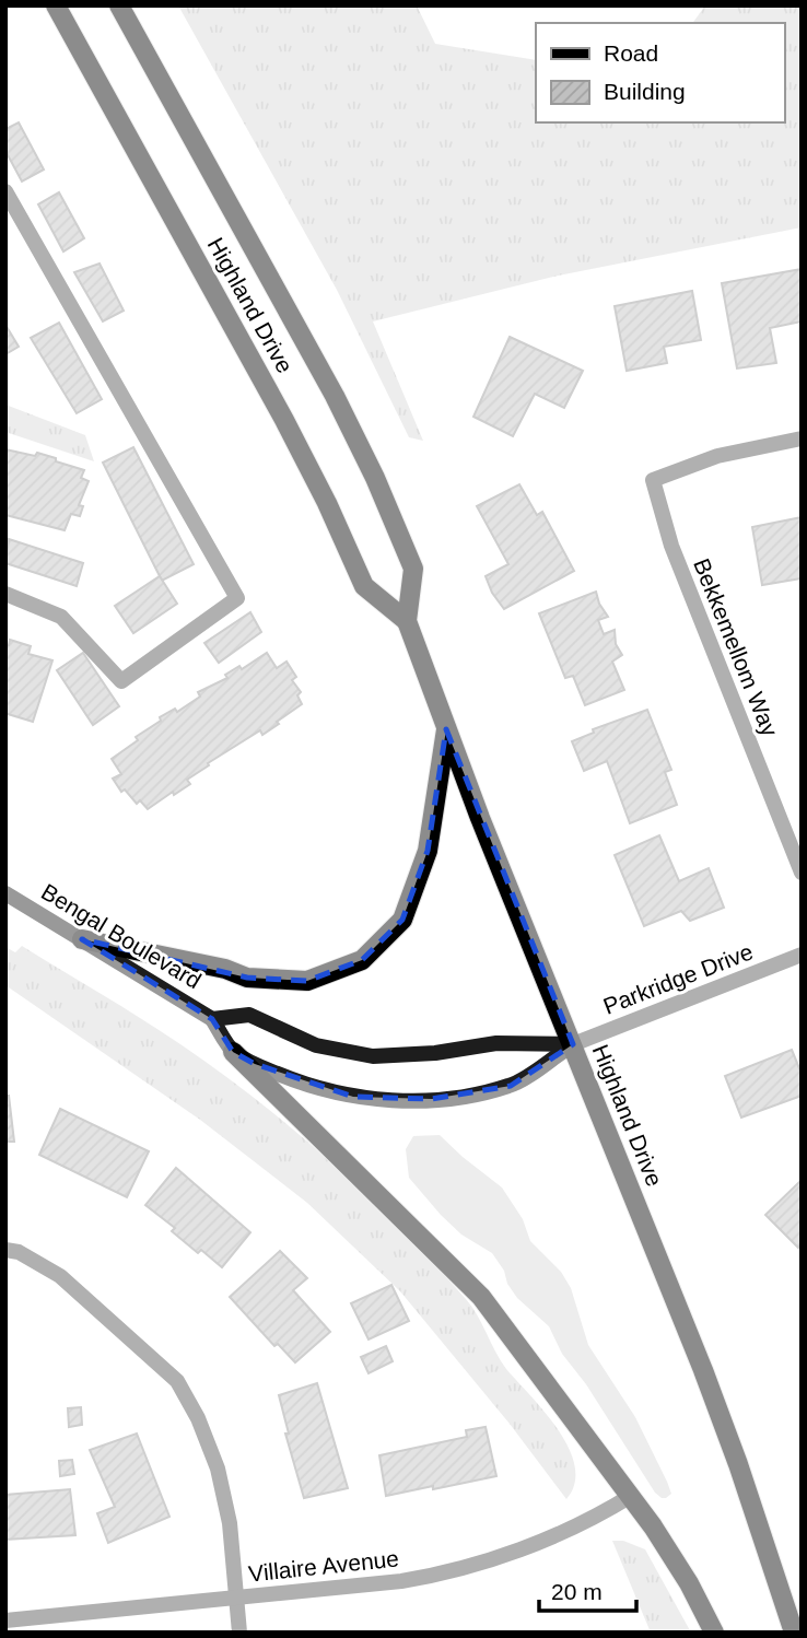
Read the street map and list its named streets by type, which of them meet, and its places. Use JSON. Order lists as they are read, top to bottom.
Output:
{
  "streets": {
    "main road": ["Highland Drive", "Bengal Boulevard"],
    "street": ["Bekkemellom Way", "Parkridge Drive", "Villaire Avenue"]
  },
  "crossings": [
    ["Highland Drive", "Bengal Boulevard"],
    ["Highland Drive", "Parkridge Drive"],
    ["Bengal Boulevard", "Parkridge Drive"]
  ],
  "legend": ["Road", "Building"],
  "scale_bar": "20 m"
}
